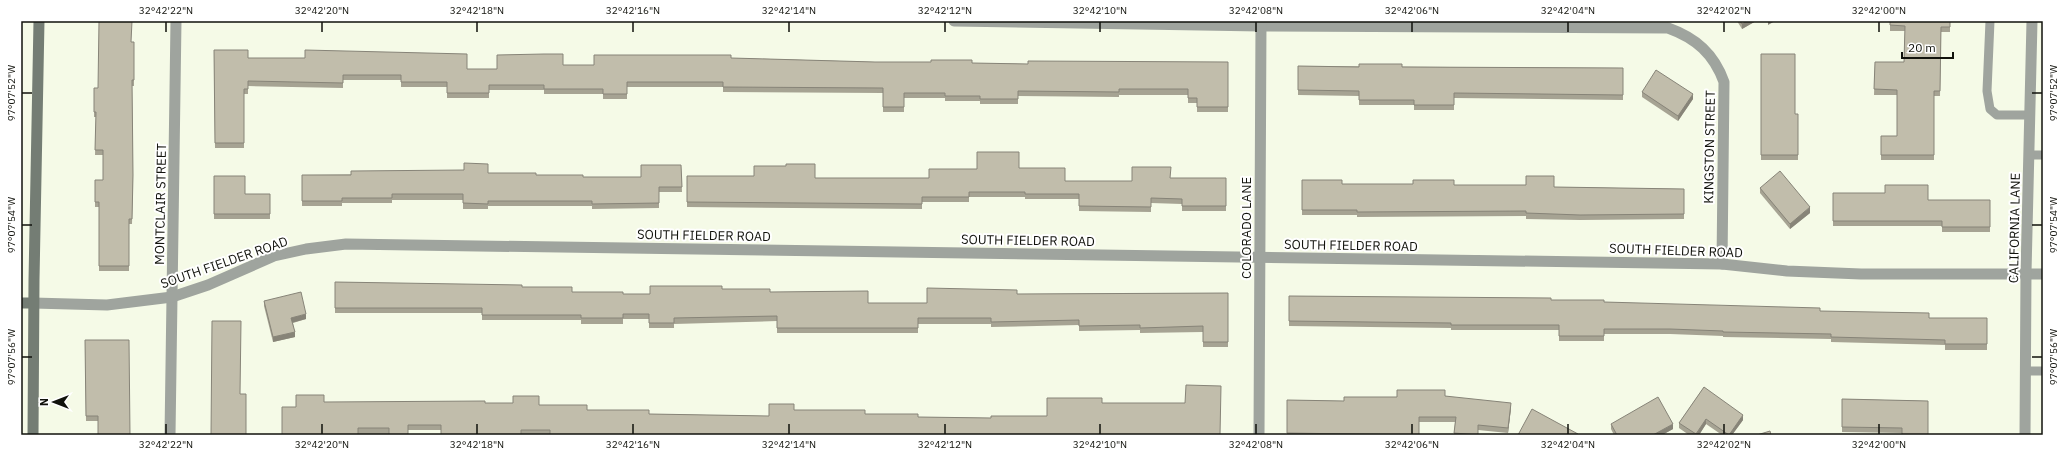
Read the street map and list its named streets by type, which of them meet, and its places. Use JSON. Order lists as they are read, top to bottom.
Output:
{
  "streets": {
    "main road": ["SOUTH FIELDER ROAD"],
    "street": [
      "KINGSTON STREET",
      "MONTCLAIR STREET",
      "COLORADO LANE",
      "CALIFORNIA LANE"
    ]
  },
  "crossings": [
    ["KINGSTON STREET", "COLORADO LANE"],
    ["KINGSTON STREET", "SOUTH FIELDER ROAD"],
    ["MONTCLAIR STREET", "SOUTH FIELDER ROAD"],
    ["COLORADO LANE", "SOUTH FIELDER ROAD"],
    ["CALIFORNIA LANE", "SOUTH FIELDER ROAD"]
  ],
  "scale_bar": "20 m",
  "north": "left",
  "coordinates": [
    "32°42'22\"N",
    "32°42'20\"N",
    "32°42'18\"N",
    "32°42'16\"N",
    "32°42'14\"N",
    "32°42'12\"N",
    "32°42'10\"N",
    "32°42'08\"N",
    "32°42'06\"N",
    "32°42'04\"N",
    "32°42'02\"N",
    "32°42'00\"N",
    "97°07'52\"W",
    "97°07'54\"W",
    "97°07'56\"W"
  ]
}
